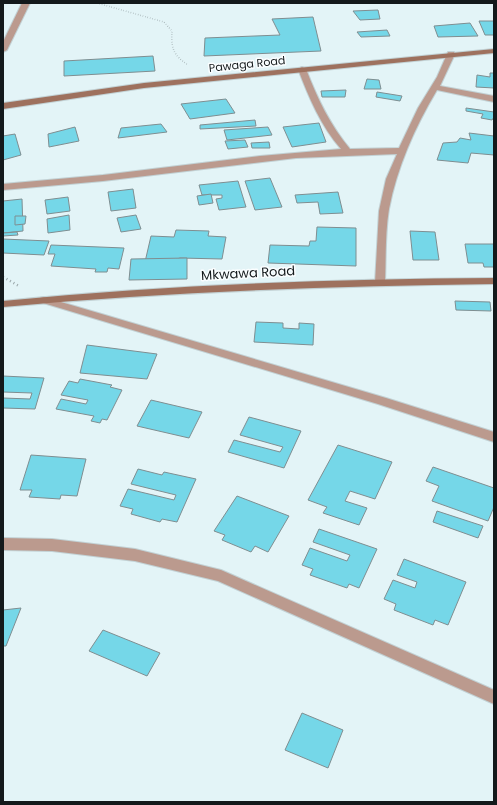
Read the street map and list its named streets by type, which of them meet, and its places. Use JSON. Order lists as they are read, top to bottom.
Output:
{
  "streets": {
    "main road": ["Pawaga Road", "Mkwawa Road"]
  }
}
